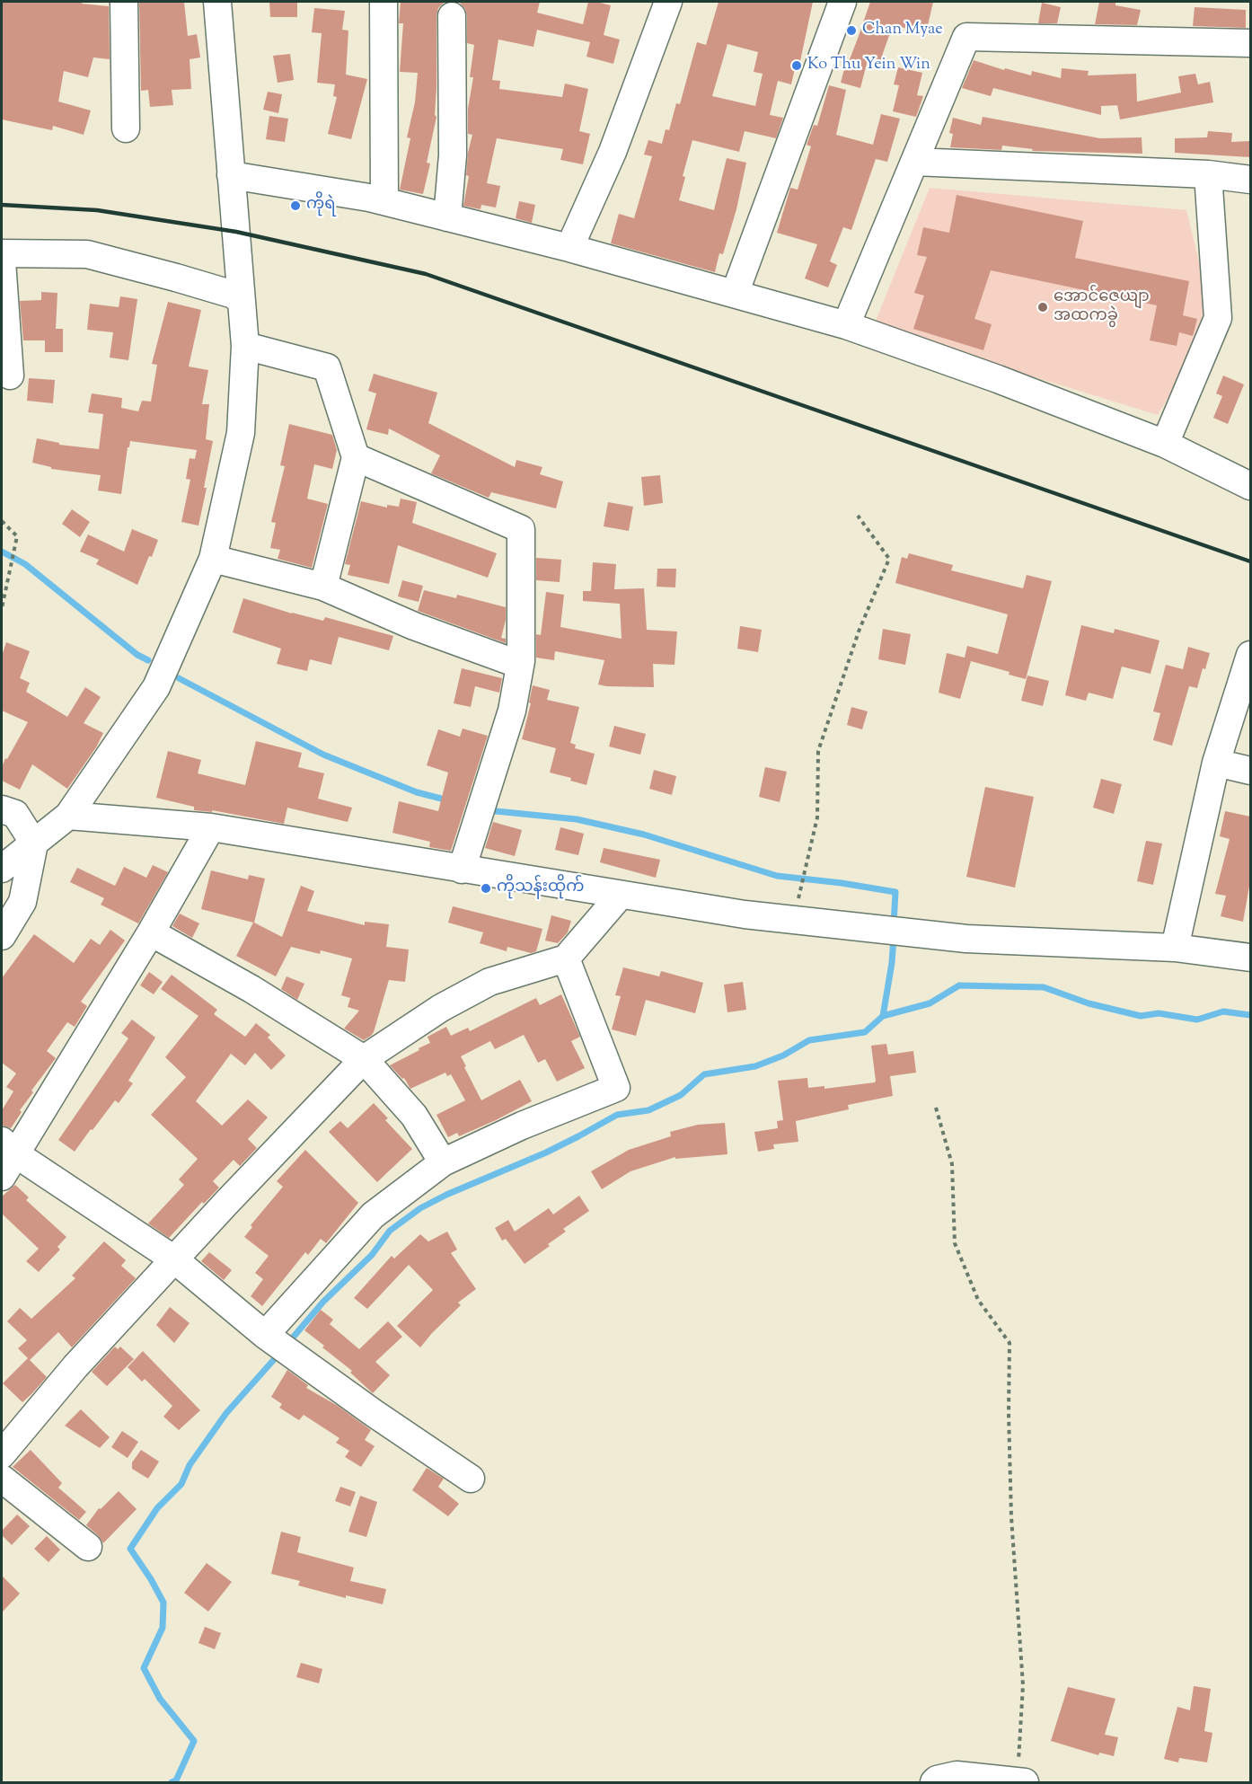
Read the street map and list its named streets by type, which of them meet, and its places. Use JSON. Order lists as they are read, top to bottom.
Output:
{
  "places": [
    "Chan Myae",
    "Ko Thu Yein Win",
    "ကိုရဲ",
    "အောင်ဇေယျာ အထကခွဲ",
    "ကိုသန်းထိုက်"
  ]
}
